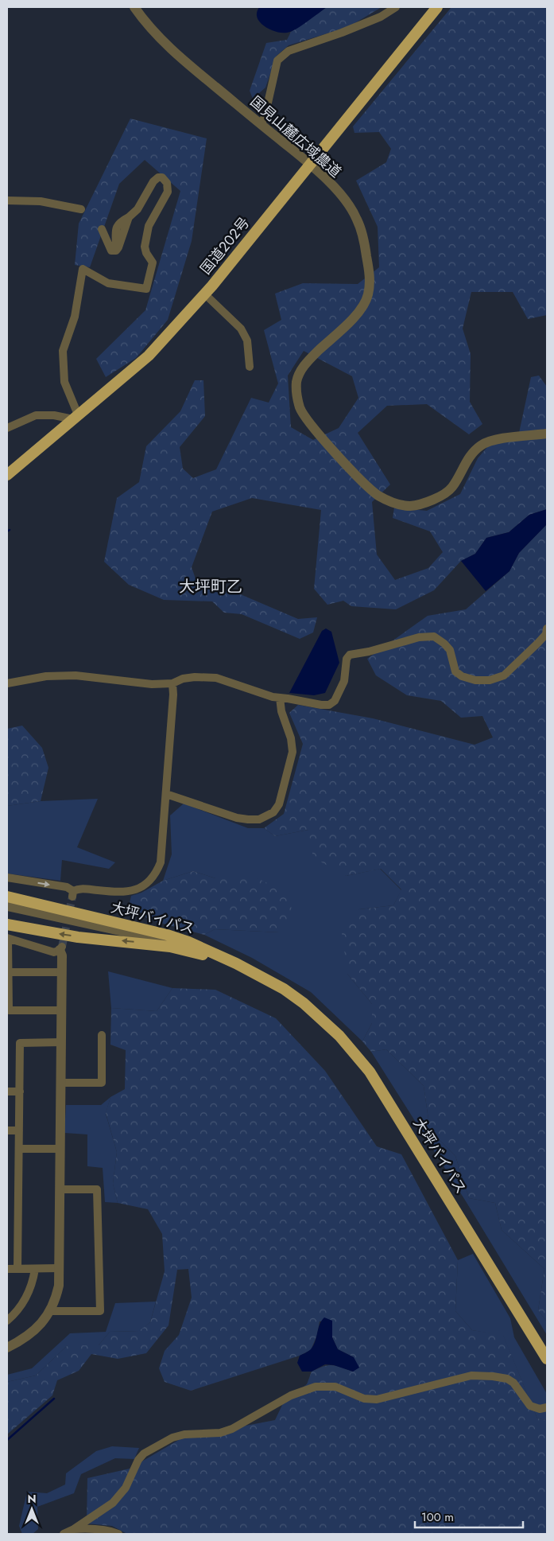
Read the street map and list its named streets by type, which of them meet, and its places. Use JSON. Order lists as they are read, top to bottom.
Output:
{
  "streets": {
    "highway": ["国道202号", "大坪バイパス"],
    "street": ["国見山麓広域農道"]
  },
  "crossings": [
    ["国見山麓広域農道", "国道202号"]
  ],
  "districts": ["大坪町乙"],
  "scale_bar": "100 m",
  "north": "top"
}
